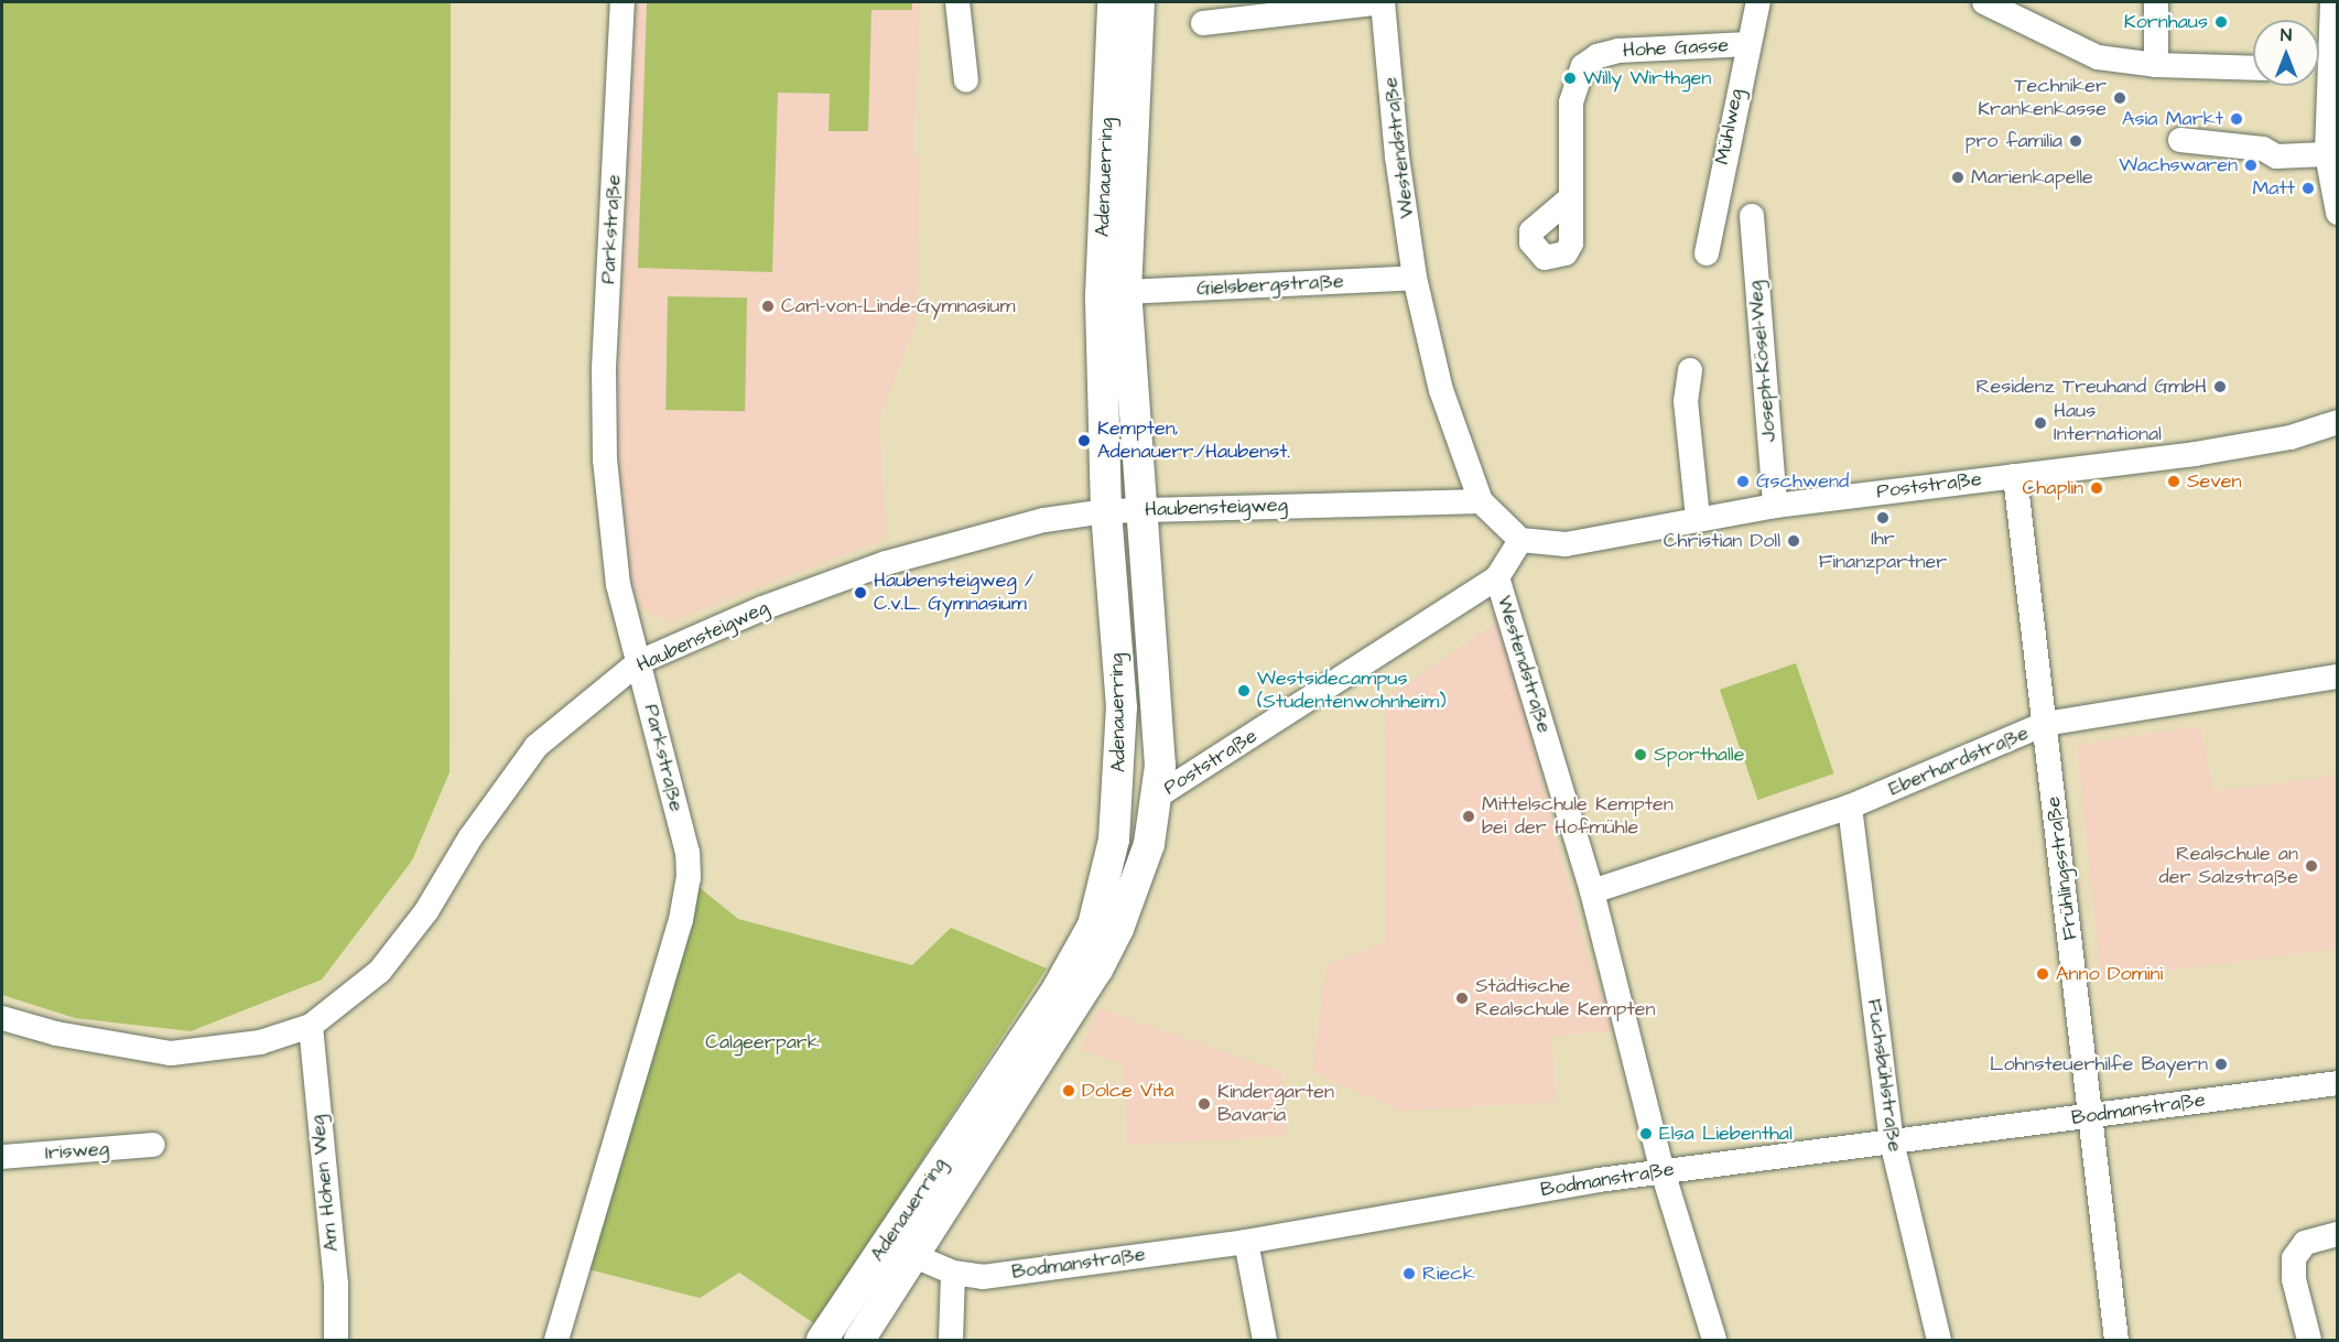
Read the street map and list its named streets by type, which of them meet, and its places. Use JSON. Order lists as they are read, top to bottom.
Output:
{
  "streets": {
    "main road": ["Adenauerring"],
    "street": [
      "Hohe Gasse",
      "Mühlweg",
      "Westendstraße",
      "Parkstraße",
      "Gielsbergstraße",
      "Joseph-Kösel-Weg",
      "Poststraße",
      "Haubensteigweg",
      "Eberhardstraße",
      "Frühlingsstraße",
      "Fuchsbühlstraße",
      "Bodmanstraße",
      "Irisweg",
      "Am Hohen Weg"
    ]
  },
  "crossings": [
    ["Hohe Gasse", "Mühlweg"],
    ["Westendstraße", "Gielsbergstraße"],
    ["Westendstraße", "Poststraße"],
    ["Westendstraße", "Haubensteigweg"],
    ["Westendstraße", "Eberhardstraße"],
    ["Westendstraße", "Bodmanstraße"],
    ["Adenauerring", "Gielsbergstraße"],
    ["Adenauerring", "Poststraße"],
    ["Adenauerring", "Haubensteigweg"],
    ["Adenauerring", "Bodmanstraße"],
    ["Parkstraße", "Haubensteigweg"],
    ["Joseph-Kösel-Weg", "Poststraße"],
    ["Poststraße", "Frühlingsstraße"],
    ["Haubensteigweg", "Am Hohen Weg"],
    ["Eberhardstraße", "Frühlingsstraße"],
    ["Eberhardstraße", "Fuchsbühlstraße"],
    ["Frühlingsstraße", "Bodmanstraße"],
    ["Fuchsbühlstraße", "Bodmanstraße"]
  ],
  "parks": ["Calgeerpark"],
  "places": [
    "Kornhaus",
    "Willy Wirthgen",
    "Techniker Krankenkasse",
    "Asia Markt",
    "pro familia",
    "Wachswaren",
    "Marienkapelle",
    "Matt",
    "Carl-von-Linde-Gymnasium",
    "Residenz Treuhand GmbH",
    "Haus International",
    "Kempten, Adenauerr./Haubenst.",
    "Gschwend",
    "Seven",
    "Chaplin",
    "Ihr Finanzpartner",
    "Christian Doll",
    "Haubensteigweg / C.v.L. Gymnasium",
    "Westsidecampus (Studentenwohnheim)",
    "Sporthalle",
    "Mittelschule Kempten bei der Hofmühle",
    "Realschule an der Salzstraße",
    "Anno Domini",
    "Städtische Realschule Kempten",
    "Lohnsteuerhilfe Bayern",
    "Dolce Vita",
    "Kindergarten Bavaria",
    "Elsa Liebenthal",
    "Rieck"
  ],
  "north": "top"
}
